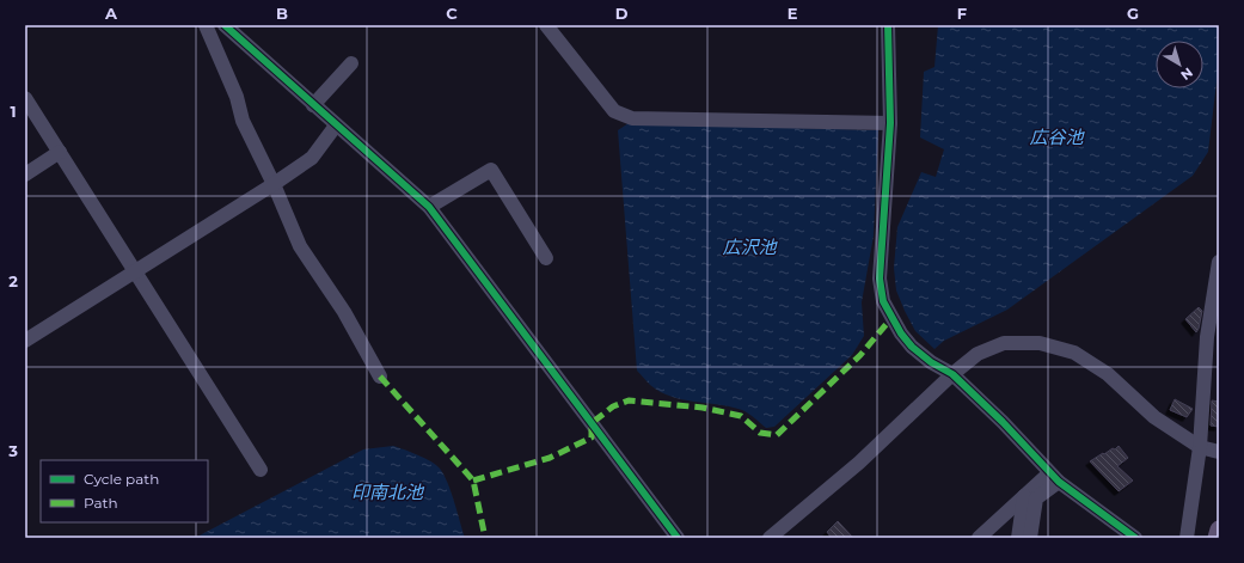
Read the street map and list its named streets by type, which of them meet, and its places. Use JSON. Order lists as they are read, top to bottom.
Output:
{
  "water": ["広谷池", "広沢池", "印南北池"],
  "legend": ["Cycle path", "Path"],
  "north": "bottom right",
  "grid": {
    "columns": [
      "A",
      "B",
      "C",
      "D",
      "E",
      "F",
      "G"
    ],
    "rows": ["1", "2", "3"]
  }
}
